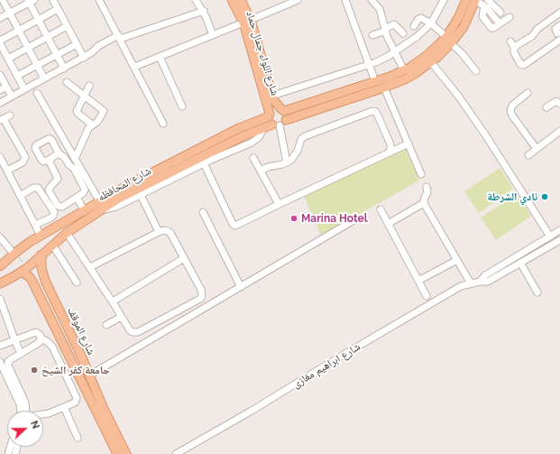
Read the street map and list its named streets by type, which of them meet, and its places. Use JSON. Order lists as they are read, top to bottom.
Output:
{
  "streets": {
    "main road": ["شارع اللواء جمال حماد", "شارع المحافظه", "شارع الموقف"],
    "street": ["شارع ابراهيم مغازى"]
  },
  "crossings": [
    ["شارع اللواء جمال حماد", "شارع المحافظه"],
    ["شارع المحافظه", "شارع الموقف"]
  ],
  "places": ["نادي الشرطة", "Marina Hotel", "جامعة كفر الشيخ"],
  "north": "right"
}
